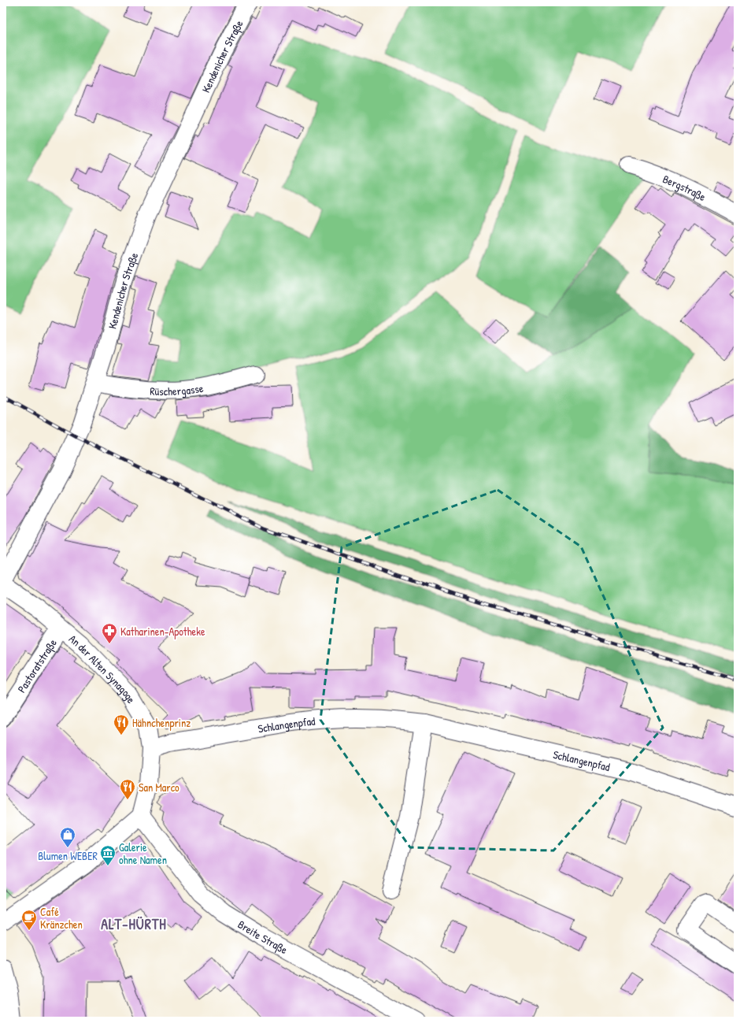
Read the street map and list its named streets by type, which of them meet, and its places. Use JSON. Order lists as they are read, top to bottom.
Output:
{
  "streets": {
    "street": [
      "Kendenicher Straße",
      "Bergstraße",
      "Rüschergasse",
      "Pastoratstraße",
      "An der Alten Synagoge",
      "Schlangenpfad",
      "Breite Straße"
    ]
  },
  "crossings": [
    ["Kendenicher Straße", "Rüschergasse"],
    ["Pastoratstraße", "An der Alten Synagoge"],
    ["An der Alten Synagoge", "Schlangenpfad"],
    ["An der Alten Synagoge", "Breite Straße"]
  ],
  "districts": ["ALT-HÜRTH"],
  "places": {
    "pharmacy": ["Katharinen-Apotheke"],
    "restaurant": ["Hähnchenprinz", "San Marco"],
    "shop": ["Blumen WEBER"],
    "museum": ["Galerie ohne Namen"],
    "cafe": ["Café Kränzchen"]
  }
}
